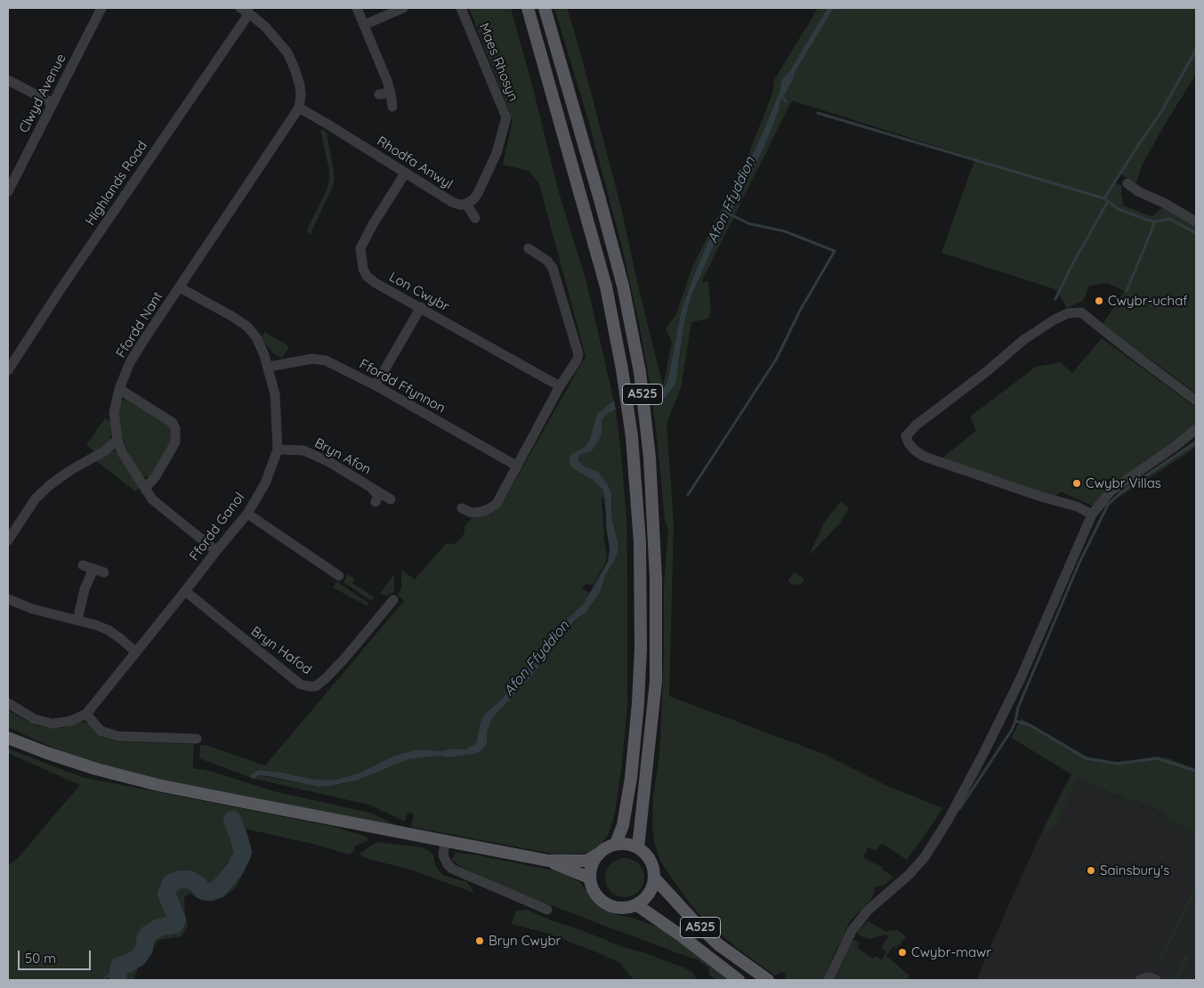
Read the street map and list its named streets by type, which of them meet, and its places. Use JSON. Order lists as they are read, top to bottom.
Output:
{
  "streets": {
    "main road": ["A525"],
    "street": [
      "Maes Rhosyn",
      "Clwyd Avenue",
      "Rhodfa Anwyl",
      "Highlands Road",
      "Lon Cwybr",
      "Ffordd Nant",
      "Ffordd Ffynnon",
      "Bryn Afon",
      "Ffordd Ganol",
      "Bryn Hafod"
    ]
  },
  "crossings": [
    ["Maes Rhosyn", "Rhodfa Anwyl"],
    ["Rhodfa Anwyl", "Lon Cwybr"],
    ["Rhodfa Anwyl", "Ffordd Nant"],
    ["Ffordd Nant", "Ffordd Ganol"],
    ["Ffordd Ffynnon", "Ffordd Ganol"],
    ["Bryn Afon", "Ffordd Ganol"],
    ["Ffordd Ganol", "Bryn Hafod"]
  ],
  "water": ["Afon Ffyddion"],
  "places": [
    "Cwybr-uchaf",
    "Cwybr Villas",
    "Sainsbury's",
    "Bryn Cwybr",
    "Cwybr-mawr"
  ],
  "scale_bar": "50 m"
}
